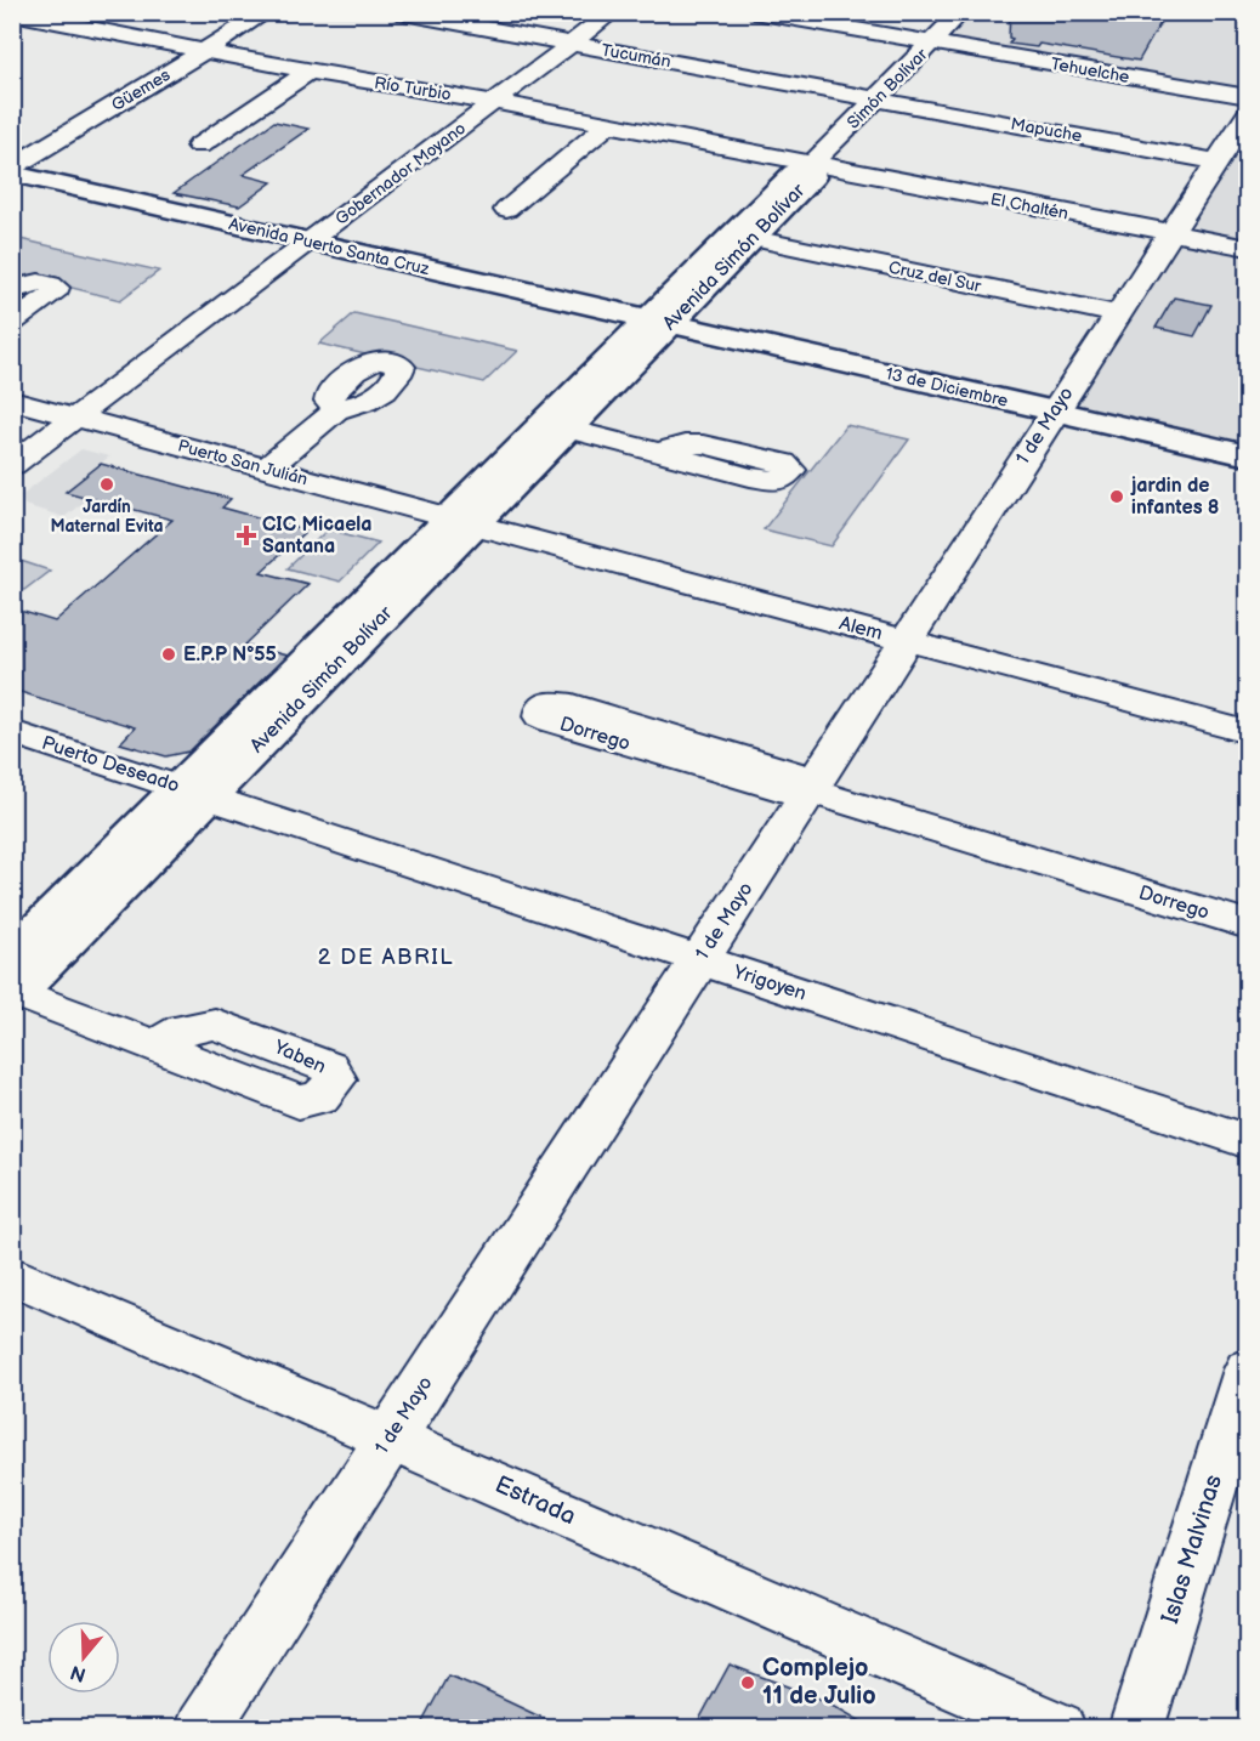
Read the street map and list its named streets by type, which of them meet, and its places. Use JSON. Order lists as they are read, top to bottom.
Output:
{
  "streets": {
    "street": [
      "Tucumán",
      "Tehuelche",
      "Río Turbio",
      "Simón Bolívar",
      "Güemes",
      "Mapuche",
      "Gobernador Moyano",
      "El Chaltén",
      "Avenida Puerto Santa Cruz",
      "Avenida Simón Bolívar",
      "Cruz del Sur",
      "13 de Diciembre",
      "1 de Mayo",
      "Puerto San Julián",
      "Alem",
      "Dorrego",
      "Puerto Deseado",
      "Yrigoyen",
      "Estrada",
      "Islas Malvinas"
    ]
  },
  "crossings": [
    ["Tucumán", "Simón Bolívar"],
    ["Tucumán", "Mapuche"],
    ["Tucumán", "Gobernador Moyano"],
    ["Tehuelche", "Simón Bolívar"],
    ["Río Turbio", "Simón Bolívar"],
    ["Río Turbio", "Güemes"],
    ["Río Turbio", "Gobernador Moyano"],
    ["Río Turbio", "El Chaltén"],
    ["Río Turbio", "Avenida Simón Bolívar"],
    ["Simón Bolívar", "Mapuche"],
    ["Simón Bolívar", "El Chaltén"],
    ["Simón Bolívar", "Avenida Simón Bolívar"],
    ["Mapuche", "1 de Mayo"],
    ["Gobernador Moyano", "Avenida Puerto Santa Cruz"],
    ["Gobernador Moyano", "Puerto San Julián"],
    ["El Chaltén", "Avenida Simón Bolívar"],
    ["El Chaltén", "1 de Mayo"],
    ["Avenida Puerto Santa Cruz", "Avenida Simón Bolívar"],
    ["Avenida Puerto Santa Cruz", "13 de Diciembre"],
    ["Avenida Simón Bolívar", "Cruz del Sur"],
    ["Avenida Simón Bolívar", "13 de Diciembre"],
    ["Avenida Simón Bolívar", "Puerto San Julián"],
    ["Avenida Simón Bolívar", "Alem"],
    ["Avenida Simón Bolívar", "Puerto Deseado"],
    ["Avenida Simón Bolívar", "Yrigoyen"],
    ["Cruz del Sur", "1 de Mayo"],
    ["13 de Diciembre", "1 de Mayo"],
    ["1 de Mayo", "Alem"],
    ["1 de Mayo", "Dorrego"],
    ["1 de Mayo", "Yrigoyen"],
    ["1 de Mayo", "Estrada"],
    ["Puerto San Julián", "Alem"],
    ["Puerto Deseado", "Yrigoyen"]
  ],
  "districts": ["2 DE ABRIL"],
  "places": {
    "other": [
      "Jardín Maternal Evita",
      "jardin de infantes 8",
      "E.P.P N°55",
      "Complejo 11 de Julio"
    ],
    "health": ["CIC Micaela Santana"]
  },
  "north": "bottom"
}
